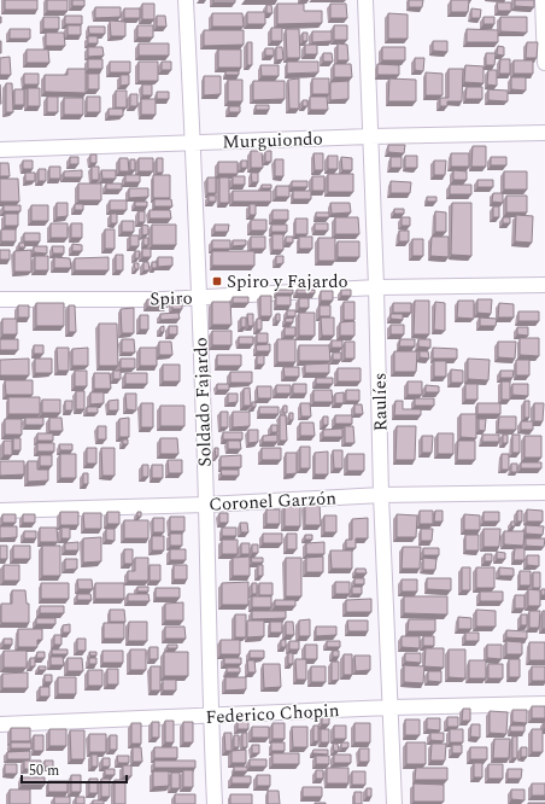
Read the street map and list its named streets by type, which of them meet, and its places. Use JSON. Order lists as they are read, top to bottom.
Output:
{
  "streets": {
    "street": [
      "Murguiondo",
      "Spiro",
      "Soldado Fajardo",
      "Raulíes",
      "Coronel Garzón",
      "Federico Chopin"
    ]
  },
  "crossings": [
    ["Murguiondo", "Soldado Fajardo"],
    ["Murguiondo", "Raulíes"],
    ["Spiro", "Soldado Fajardo"],
    ["Spiro", "Raulíes"],
    ["Soldado Fajardo", "Coronel Garzón"],
    ["Soldado Fajardo", "Federico Chopin"],
    ["Raulíes", "Coronel Garzón"],
    ["Raulíes", "Federico Chopin"]
  ],
  "places": {
    "transit": ["Spiro y Fajardo"]
  },
  "scale_bar": "50 m"
}
